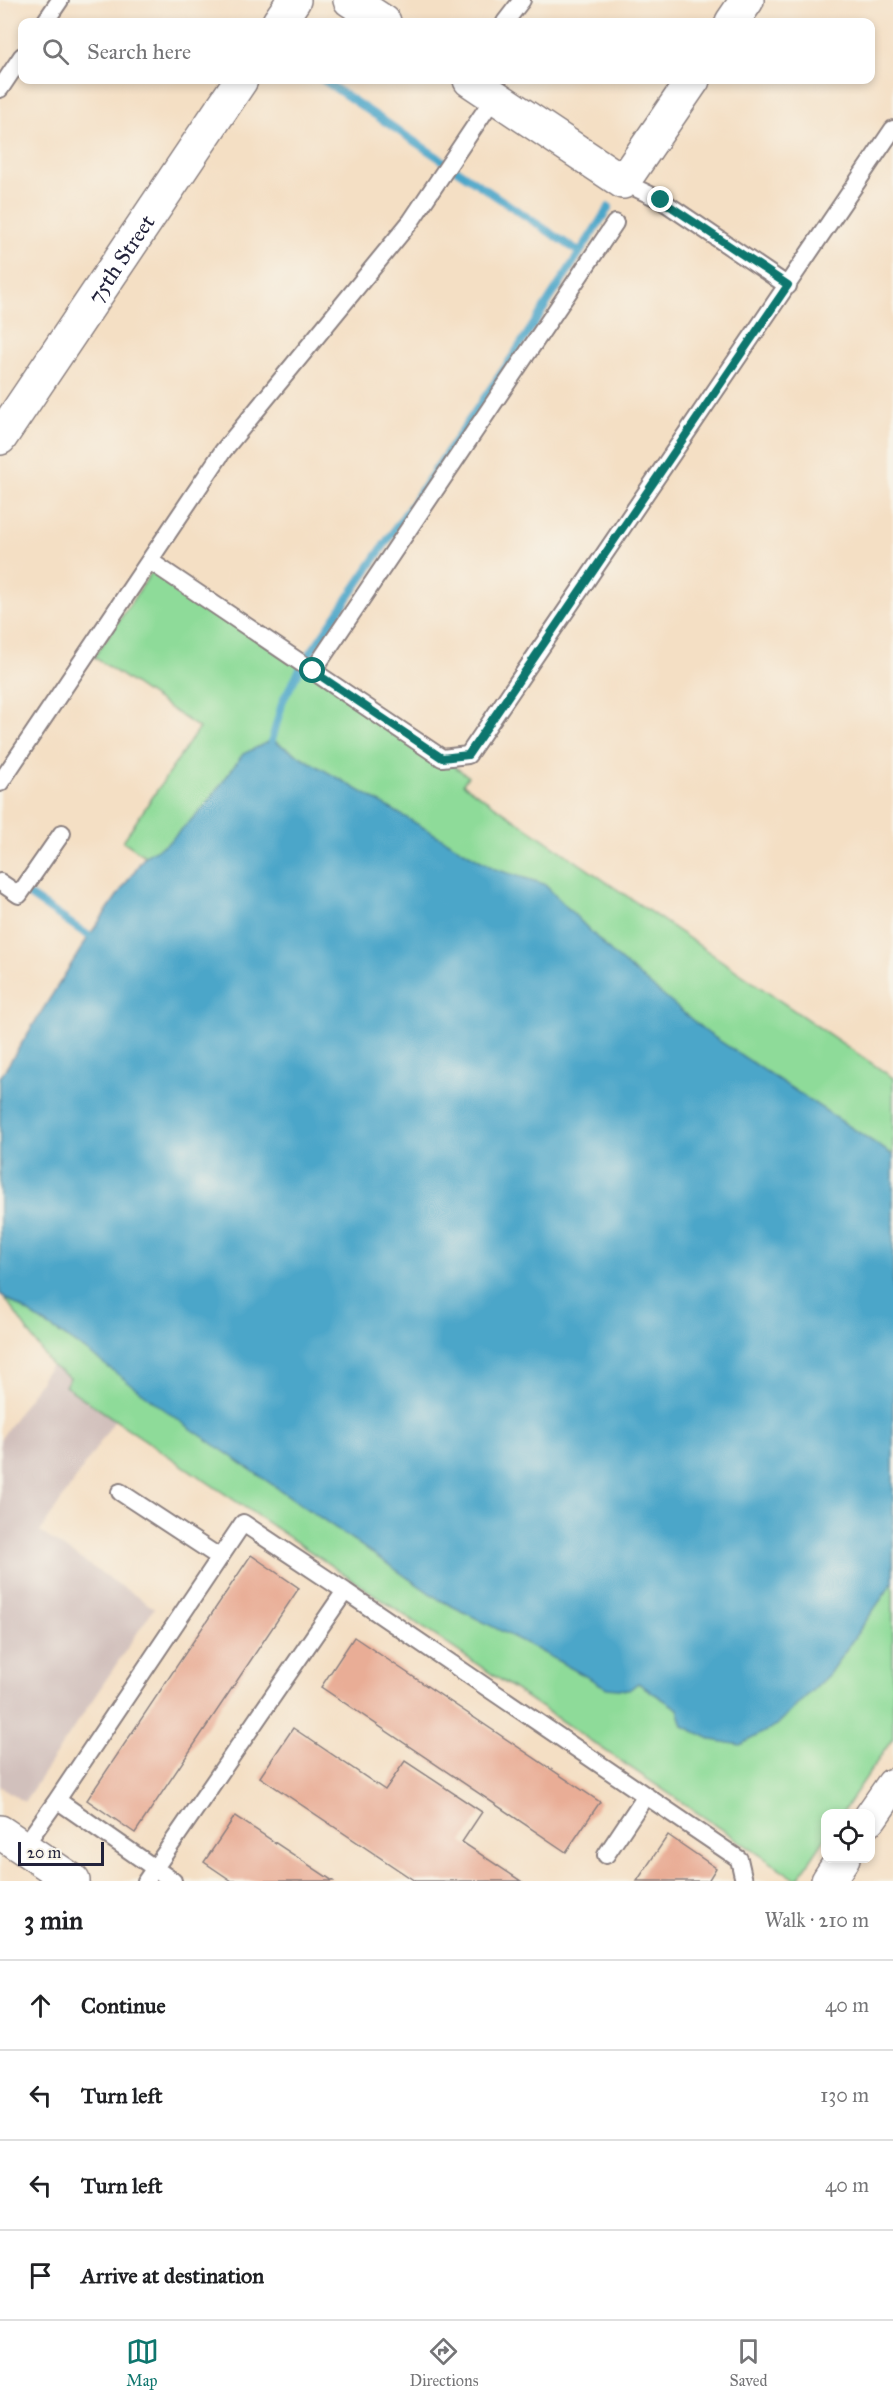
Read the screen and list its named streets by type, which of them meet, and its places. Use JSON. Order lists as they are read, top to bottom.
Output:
{
  "streets": {
    "street": ["75th Street"]
  },
  "scale_bar": "20 m",
  "page": {
    "search": "Search here",
    "scale": "20 m",
    "heading": ["3 min", "Walk · 210 m"],
    "list": [
      ["Continue", "40 m"],
      ["Turn left", "130 m"],
      ["Turn left", "40 m"],
      "Arrive at destination"
    ],
    "nav": ["Map", "Directions", "Saved"]
  }
}
